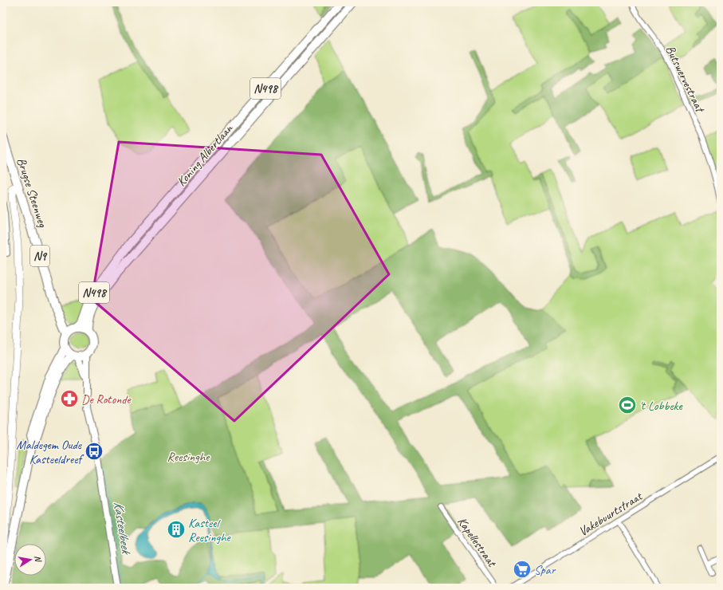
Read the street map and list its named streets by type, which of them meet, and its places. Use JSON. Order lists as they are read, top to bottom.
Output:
{
  "streets": {
    "main road": [
      "N498",
      "Koning Albertlaan",
      "Brugse Steenweg",
      "N9"
    ],
    "street": ["Butswervestraat", "Vakebuurtstraat", "Kapellestraat"]
  },
  "crossings": [
    ["Koning Albertlaan", "Brugse Steenweg"]
  ],
  "water": ["Kasteelbeek"],
  "parks": ["Reesinghe"],
  "places": {
    "pharmacy": ["De Rotonde"],
    "sports": ["'t Lobbeke"],
    "bus stop": ["Maldegem Oude Kasteeldreef"],
    "building": ["Kasteel Reesinghe"],
    "supermarket": ["Spar"]
  },
  "north": "right"
}
